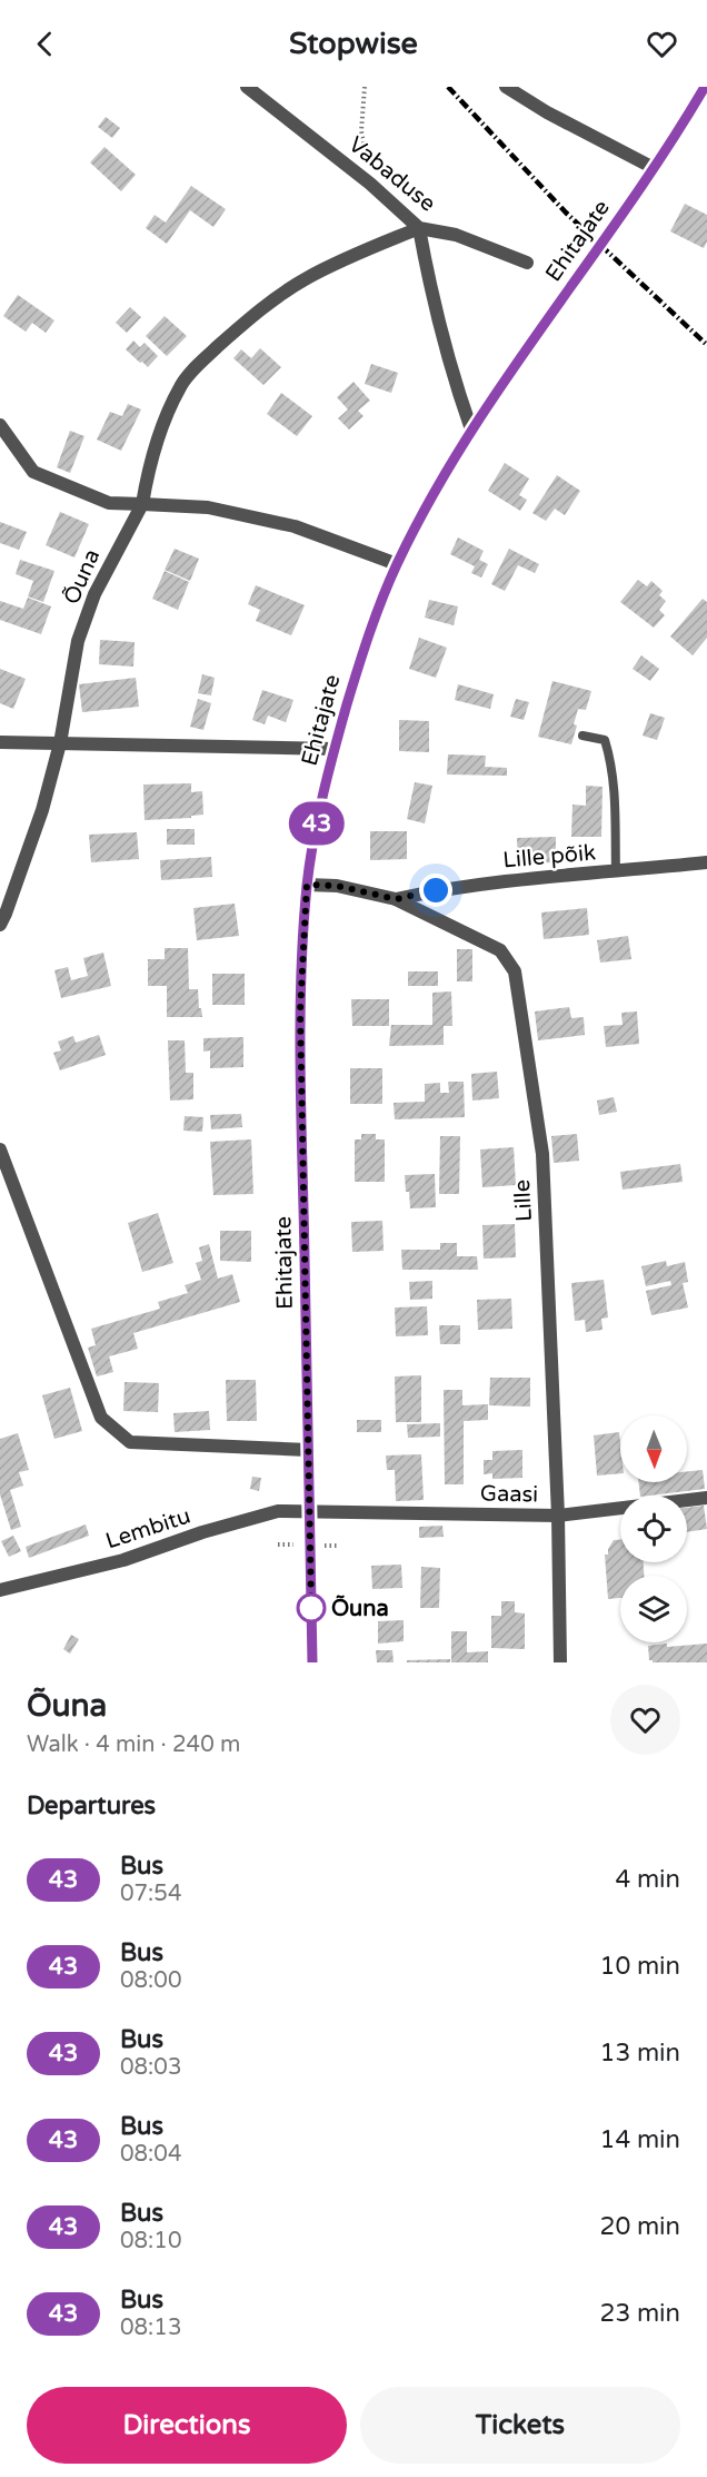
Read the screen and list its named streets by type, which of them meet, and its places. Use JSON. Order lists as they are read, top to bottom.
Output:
{
  "streets": {
    "street": [
      "Vabaduse",
      "Ehitajate",
      "Õuna",
      "Lille põik",
      "Lille",
      "Gaasi",
      "Lembitu"
    ]
  },
  "crossings": [
    ["Vabaduse", "Õuna"],
    ["Ehitajate", "Lille"],
    ["Ehitajate", "Gaasi"],
    ["Ehitajate", "Lembitu"],
    ["Lille põik", "Lille"],
    ["Lille", "Gaasi"],
    ["Gaasi", "Lembitu"]
  ],
  "places": ["Õuna"],
  "lines": ["bus line 43"],
  "north": "bottom",
  "page": {
    "header": "Stopwise",
    "on_map": "43",
    "heading": [
      ["Õuna", "Walk · 4 min · 240 m"],
      "Departures"
    ],
    "list": [
      {
        "mark": "43",
        "name": "Bus",
        "note": "07:54",
        "value": "4 min"
      },
      {
        "mark": "43",
        "name": "Bus",
        "note": "08:00",
        "value": "10 min"
      },
      {
        "mark": "43",
        "name": "Bus",
        "note": "08:03",
        "value": "13 min"
      },
      {
        "mark": "43",
        "name": "Bus",
        "note": "08:04",
        "value": "14 min"
      },
      {
        "mark": "43",
        "name": "Bus",
        "note": "08:10",
        "value": "20 min"
      },
      {
        "mark": "43",
        "name": "Bus",
        "note": "08:13",
        "value": "23 min"
      }
    ],
    "buttons": ["Directions", "Tickets"]
  }
}
